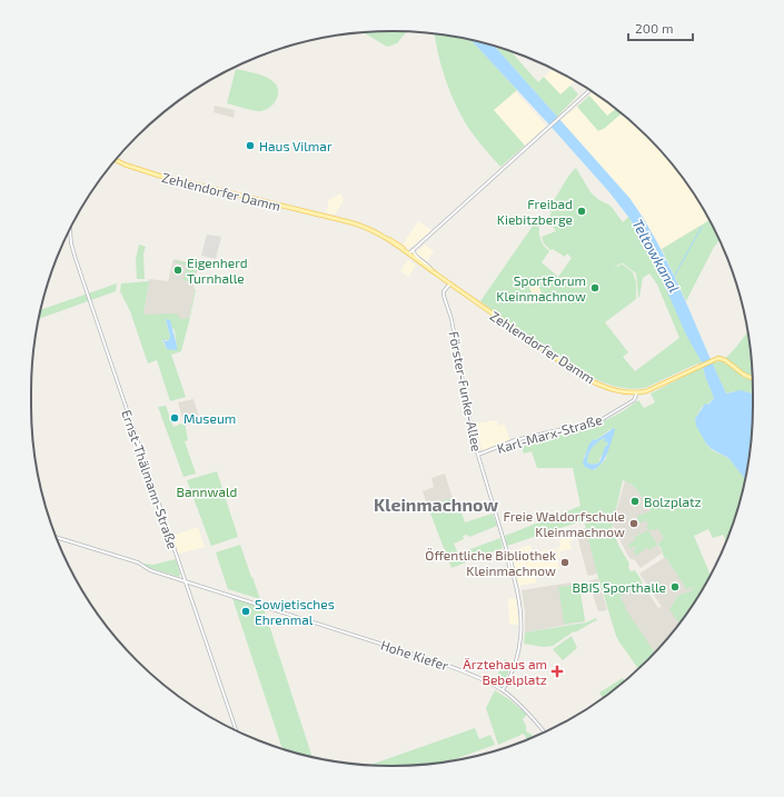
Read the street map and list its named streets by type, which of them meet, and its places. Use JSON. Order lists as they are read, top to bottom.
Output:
{
  "streets": {
    "main road": ["Zehlendorfer Damm"],
    "street": [
      "Förster-Funke-Allee",
      "Karl-Marx-Straße",
      "Ernst-Thälmann-Straße",
      "Hohe Kiefer"
    ]
  },
  "crossings": [
    ["Zehlendorfer Damm", "Förster-Funke-Allee"],
    ["Zehlendorfer Damm", "Karl-Marx-Straße"],
    ["Förster-Funke-Allee", "Karl-Marx-Straße"],
    ["Förster-Funke-Allee", "Hohe Kiefer"],
    ["Ernst-Thälmann-Straße", "Hohe Kiefer"]
  ],
  "districts": ["Kleinmachnow"],
  "water": ["Teltowkanal"],
  "parks": ["Bannwald"],
  "places": {
    "other": [
      "Haus Vilmar",
      "Freibad Kiebitzberge",
      "Eigenherd Turnhalle",
      "SportForum Kleinmachnow",
      "Museum",
      "Bolzplatz",
      "Freie Waldorfschule Kleinmachnow",
      "Öffentliche Bibliothek Kleinmachnow",
      "BBIS Sporthalle",
      "Sowjetisches Ehrenmal"
    ],
    "health": ["Ärztehaus am Bebelplatz"]
  },
  "scale_bar": "200 m"
}
